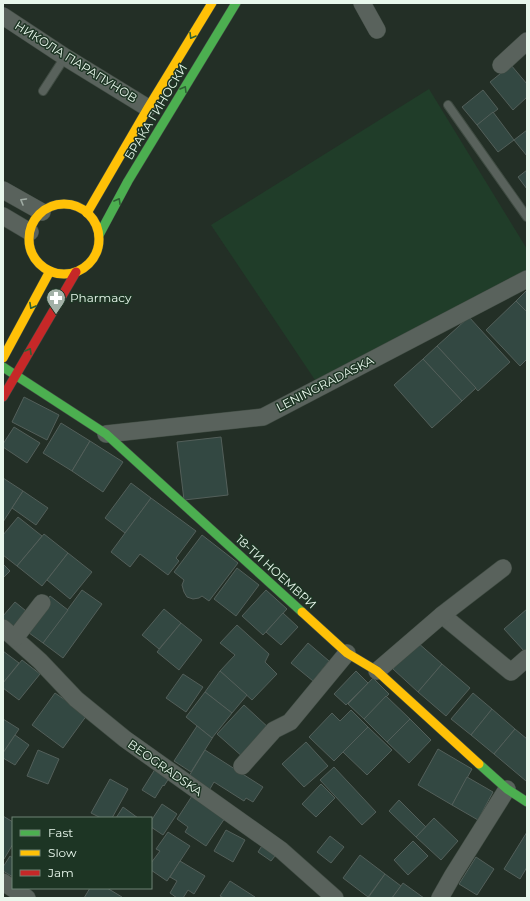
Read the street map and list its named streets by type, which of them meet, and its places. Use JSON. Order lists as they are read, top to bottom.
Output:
{
  "streets": {
    "street": [
      "НИКОЛА ПАРАПУНОВ",
      "БРАЌА ГИНОСКИ",
      "LENINGRADASKA",
      "18-ТИ НОЕМВРИ",
      "BEOGRADSKA"
    ]
  },
  "crossings": [
    ["НИКОЛА ПАРАПУНОВ", "БРАЌА ГИНОСКИ"],
    ["БРАЌА ГИНОСКИ", "18-ТИ НОЕМВРИ"],
    ["LENINGRADASKA", "18-ТИ НОЕМВРИ"]
  ],
  "places": {
    "pharmacy": ["Pharmacy"]
  },
  "legend": ["Fast", "Slow", "Jam"]
}
